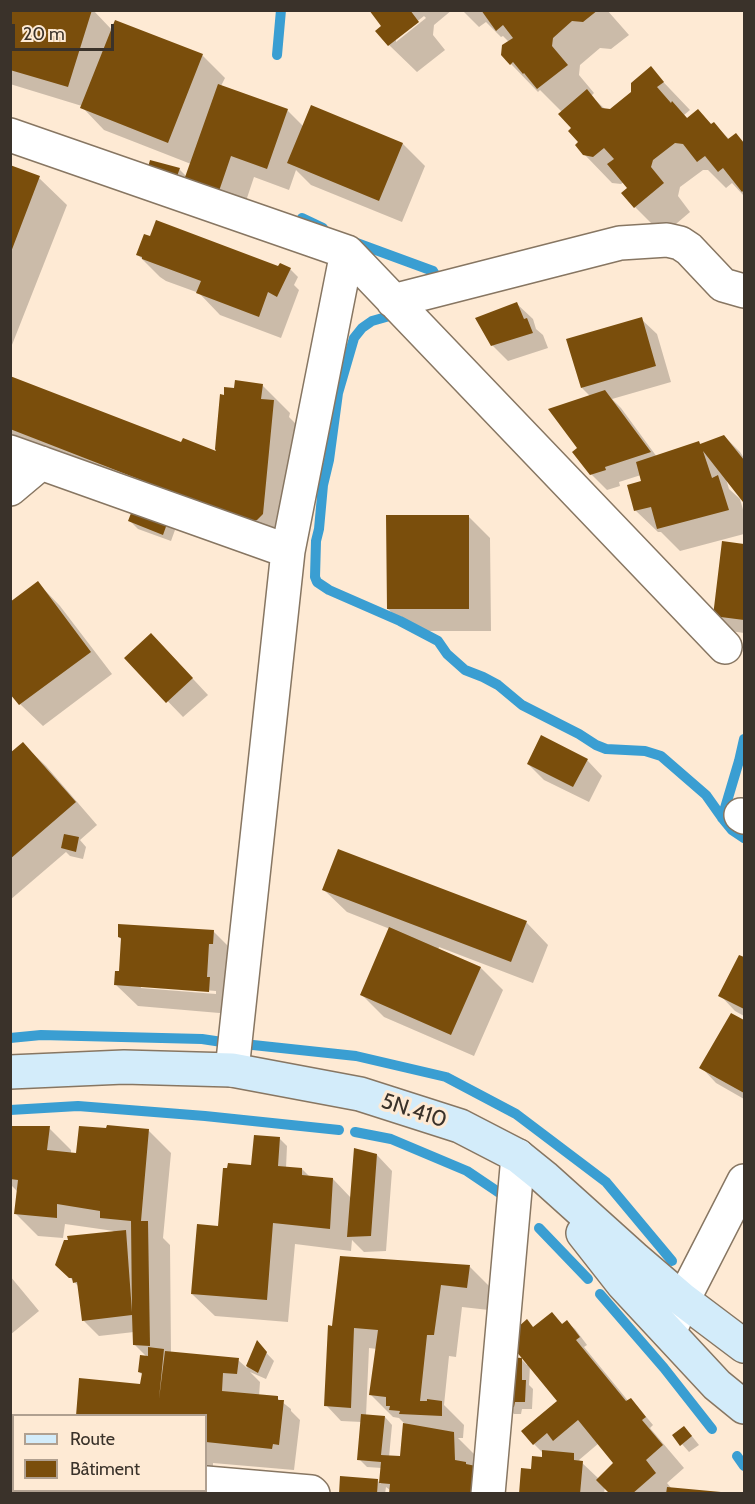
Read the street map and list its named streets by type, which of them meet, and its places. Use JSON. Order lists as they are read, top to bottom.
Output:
{
  "streets": {
    "street": ["5N.410"]
  },
  "legend": ["Route", "Bâtiment"],
  "scale_bar": "20 m"
}
